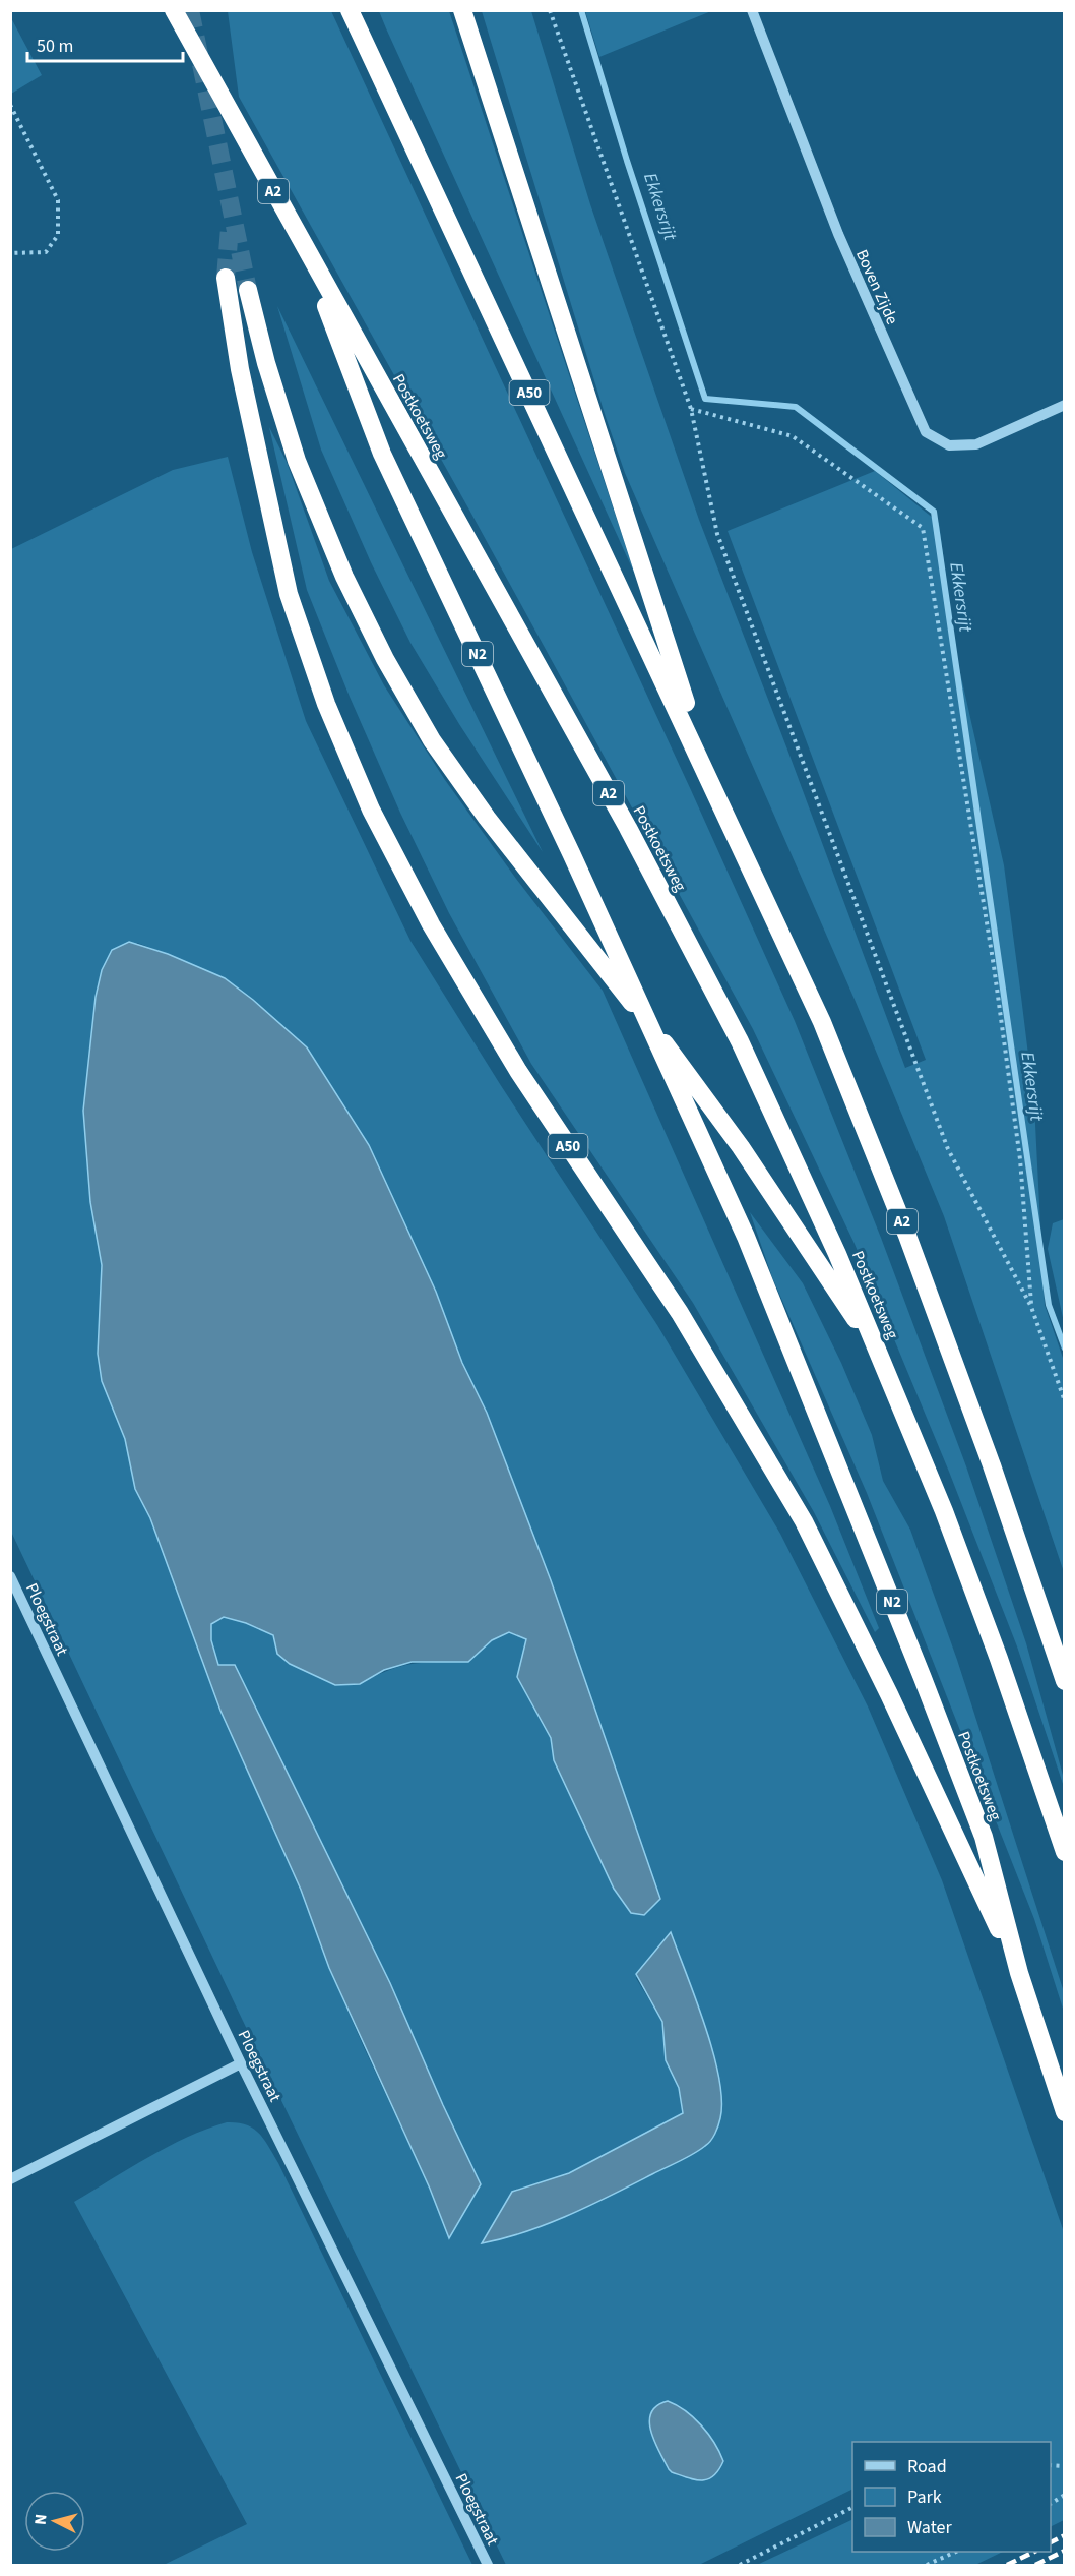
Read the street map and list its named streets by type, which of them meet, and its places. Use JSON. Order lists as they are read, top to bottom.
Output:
{
  "streets": {
    "highway": [
      "A2",
      "A50",
      "Postkoetsweg",
      "N2"
    ],
    "street": ["Boven Zijde", "Ploegstraat"]
  },
  "crossings": [
    ["A2", "A50"],
    ["A50", "Postkoetsweg"]
  ],
  "water": ["Ekkersrijt"],
  "legend": ["Road", "Park", "Water"],
  "scale_bar": "50 m",
  "north": "left"
}
